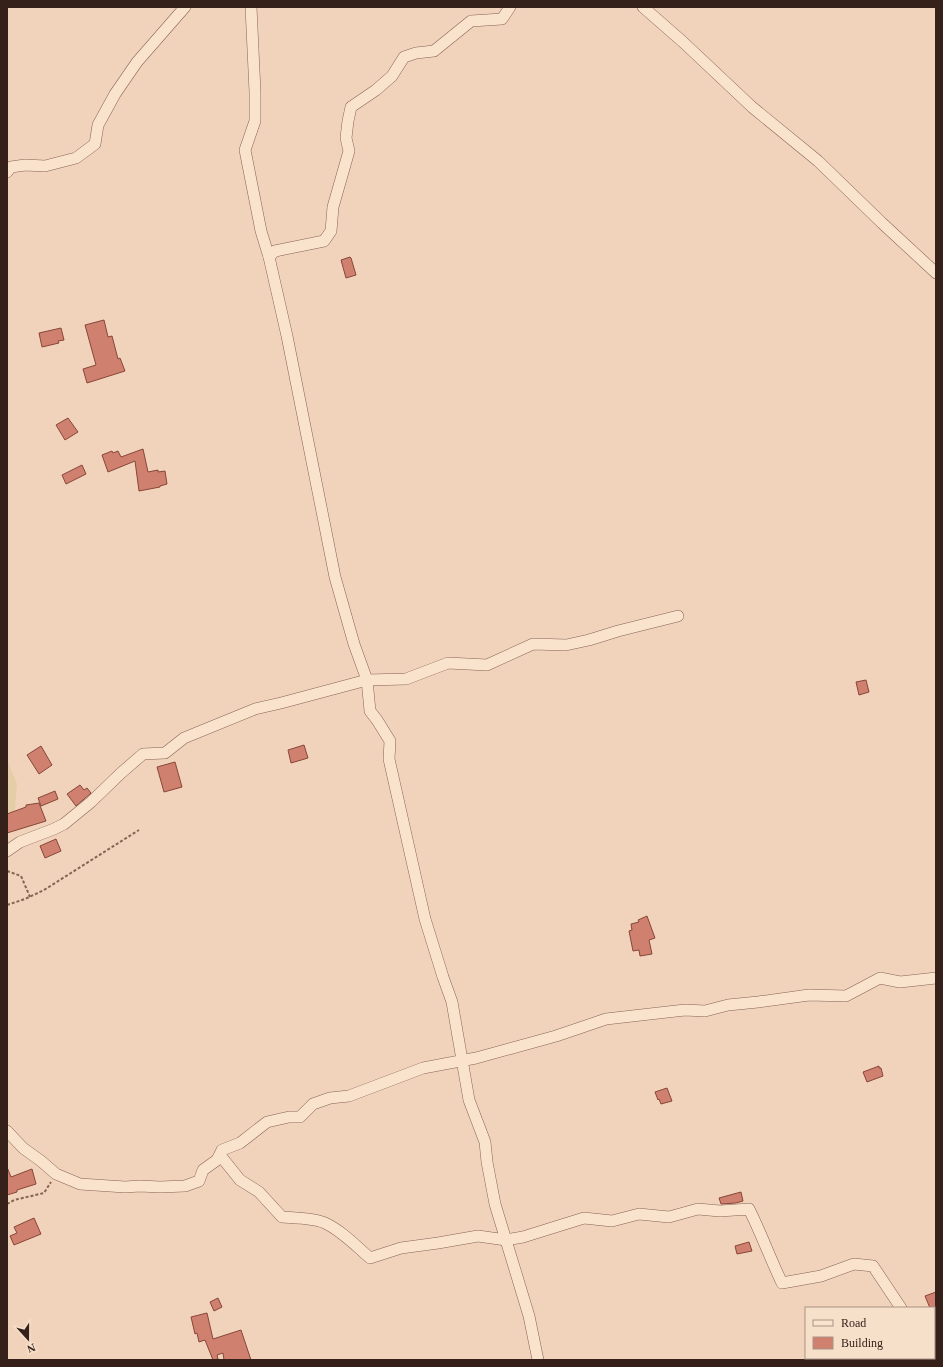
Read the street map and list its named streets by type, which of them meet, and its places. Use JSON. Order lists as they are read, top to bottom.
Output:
{
  "legend": ["Road", "Building"],
  "north": "bottom"
}
